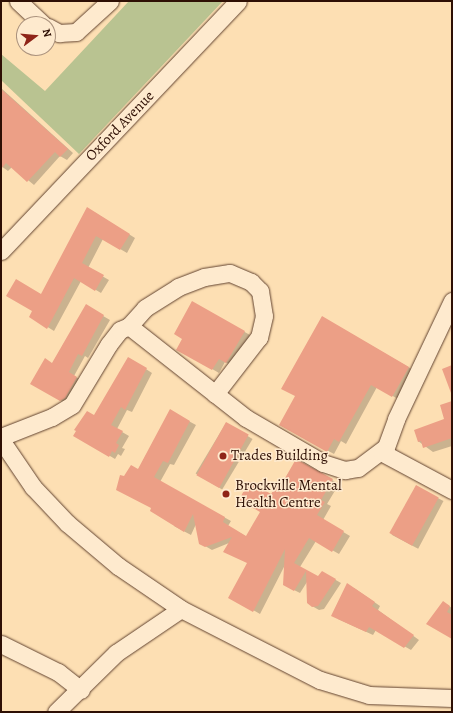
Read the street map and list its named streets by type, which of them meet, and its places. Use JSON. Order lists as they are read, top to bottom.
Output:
{
  "streets": {
    "street": ["Oxford Avenue"]
  },
  "places": ["Trades Building", "Brockville Mental Health Centre"],
  "north": "right"
}
